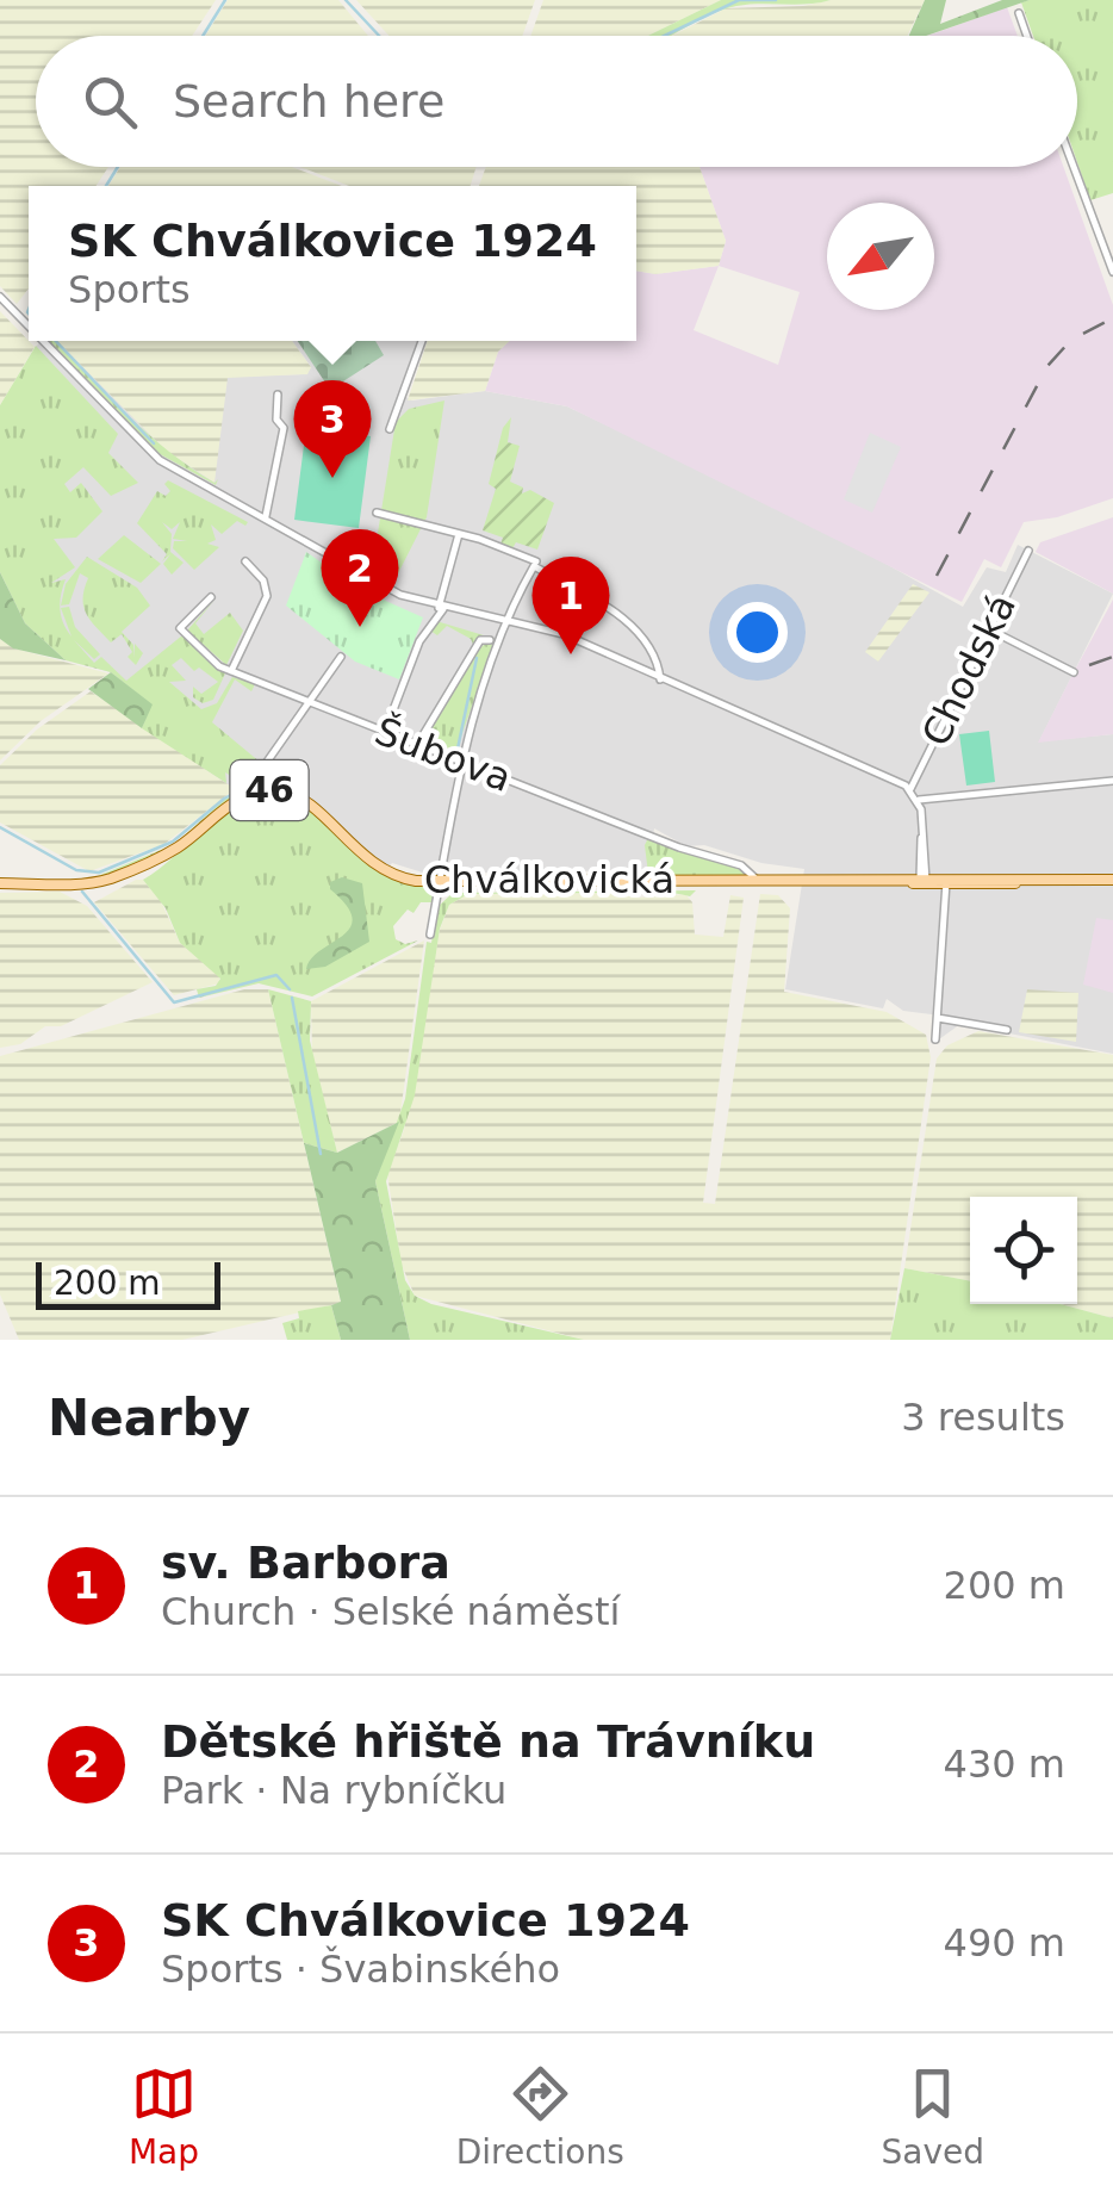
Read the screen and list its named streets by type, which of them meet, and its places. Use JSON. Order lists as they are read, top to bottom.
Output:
{
  "streets": {
    "main road": ["46", "Chválkovická"],
    "street": ["Chodská", "Šubova"]
  },
  "crossings": [
    ["Šubova", "Chválkovická"],
    ["46", "Chválkovická"]
  ],
  "scale_bar": "200 m",
  "north": "bottom left",
  "page": {
    "search": "Search here",
    "popup": ["SK Chválkovice 1924", "Sports"],
    "pins": ["3", "2", "1"],
    "scale": "200 m",
    "heading": ["Nearby", "3 results"],
    "list": [
      {
        "mark": "1",
        "name": "sv. Barbora",
        "note": "Church · Selské náměstí",
        "value": "200 m"
      },
      {
        "mark": "2",
        "name": "Dětské hřiště na Trávníku",
        "note": "Park · Na rybníčku",
        "value": "430 m"
      },
      {
        "mark": "3",
        "name": "SK Chválkovice 1924",
        "note": "Sports · Švabinského",
        "value": "490 m"
      }
    ],
    "nav": ["Map", "Directions", "Saved"]
  }
}
